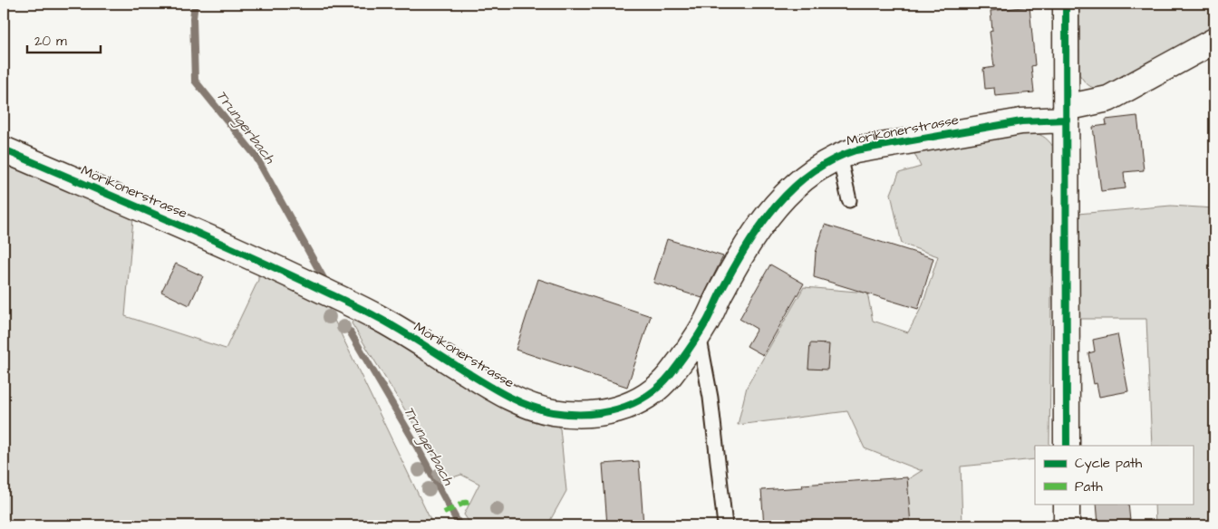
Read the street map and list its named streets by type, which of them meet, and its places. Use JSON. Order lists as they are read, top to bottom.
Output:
{
  "streets": {
    "street": ["Mörikonerstrasse"]
  },
  "water": ["Trungerbach"],
  "legend": ["Cycle path", "Path"],
  "scale_bar": "20 m"
}
